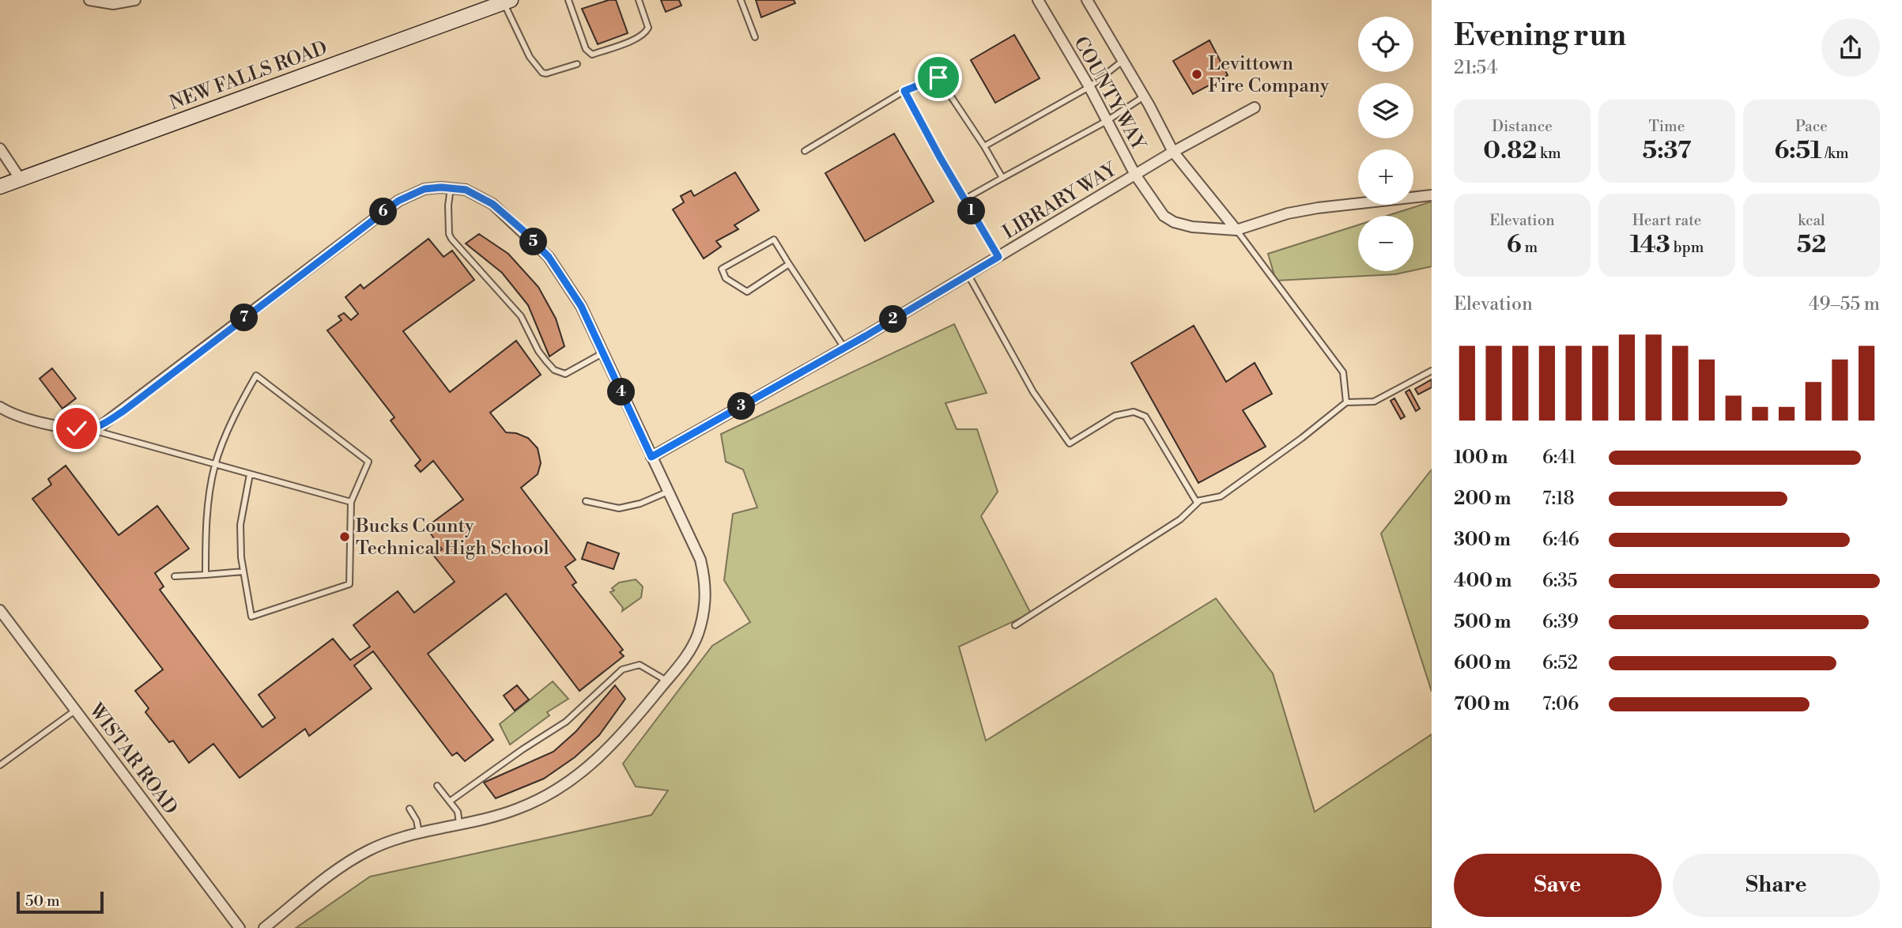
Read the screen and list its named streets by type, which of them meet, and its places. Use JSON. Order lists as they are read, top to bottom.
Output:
{
  "streets": {
    "main road": ["NEW FALLS ROAD"],
    "street": ["COUNTY WAY", "LIBRARY WAY", "WISTAR ROAD"]
  },
  "crossings": [
    ["COUNTY WAY", "LIBRARY WAY"]
  ],
  "places": ["Levittown Fire Company", "Bucks County Technical High School"],
  "scale_bar": "50 m",
  "page": {
    "heading": ["Evening run", "21:54"],
    "map_buttons": ["+", "−"],
    "stats": [
      ["Distance", "0.82 km"],
      ["Time", "5:37"],
      ["Pace", "6:51 /km"],
      ["Elevation", "6 m"],
      ["Heart rate", "143 bpm"],
      ["kcal", "52"]
    ],
    "pins": [
      "1",
      "6",
      "5",
      "7",
      "2",
      "4",
      "3"
    ],
    "chart": ["Elevation", "49–55 m"],
    "list": [
      {
        "name": "100 m",
        "note": "6:41"
      },
      {
        "name": "200 m",
        "note": "7:18"
      },
      {
        "name": "300 m",
        "note": "6:46"
      },
      {
        "name": "400 m",
        "note": "6:35"
      },
      {
        "name": "500 m",
        "note": "6:39"
      },
      {
        "name": "600 m",
        "note": "6:52"
      },
      {
        "name": "700 m",
        "note": "7:06"
      }
    ],
    "buttons": ["Save", "Share"],
    "scale": "50 m"
  }
}
